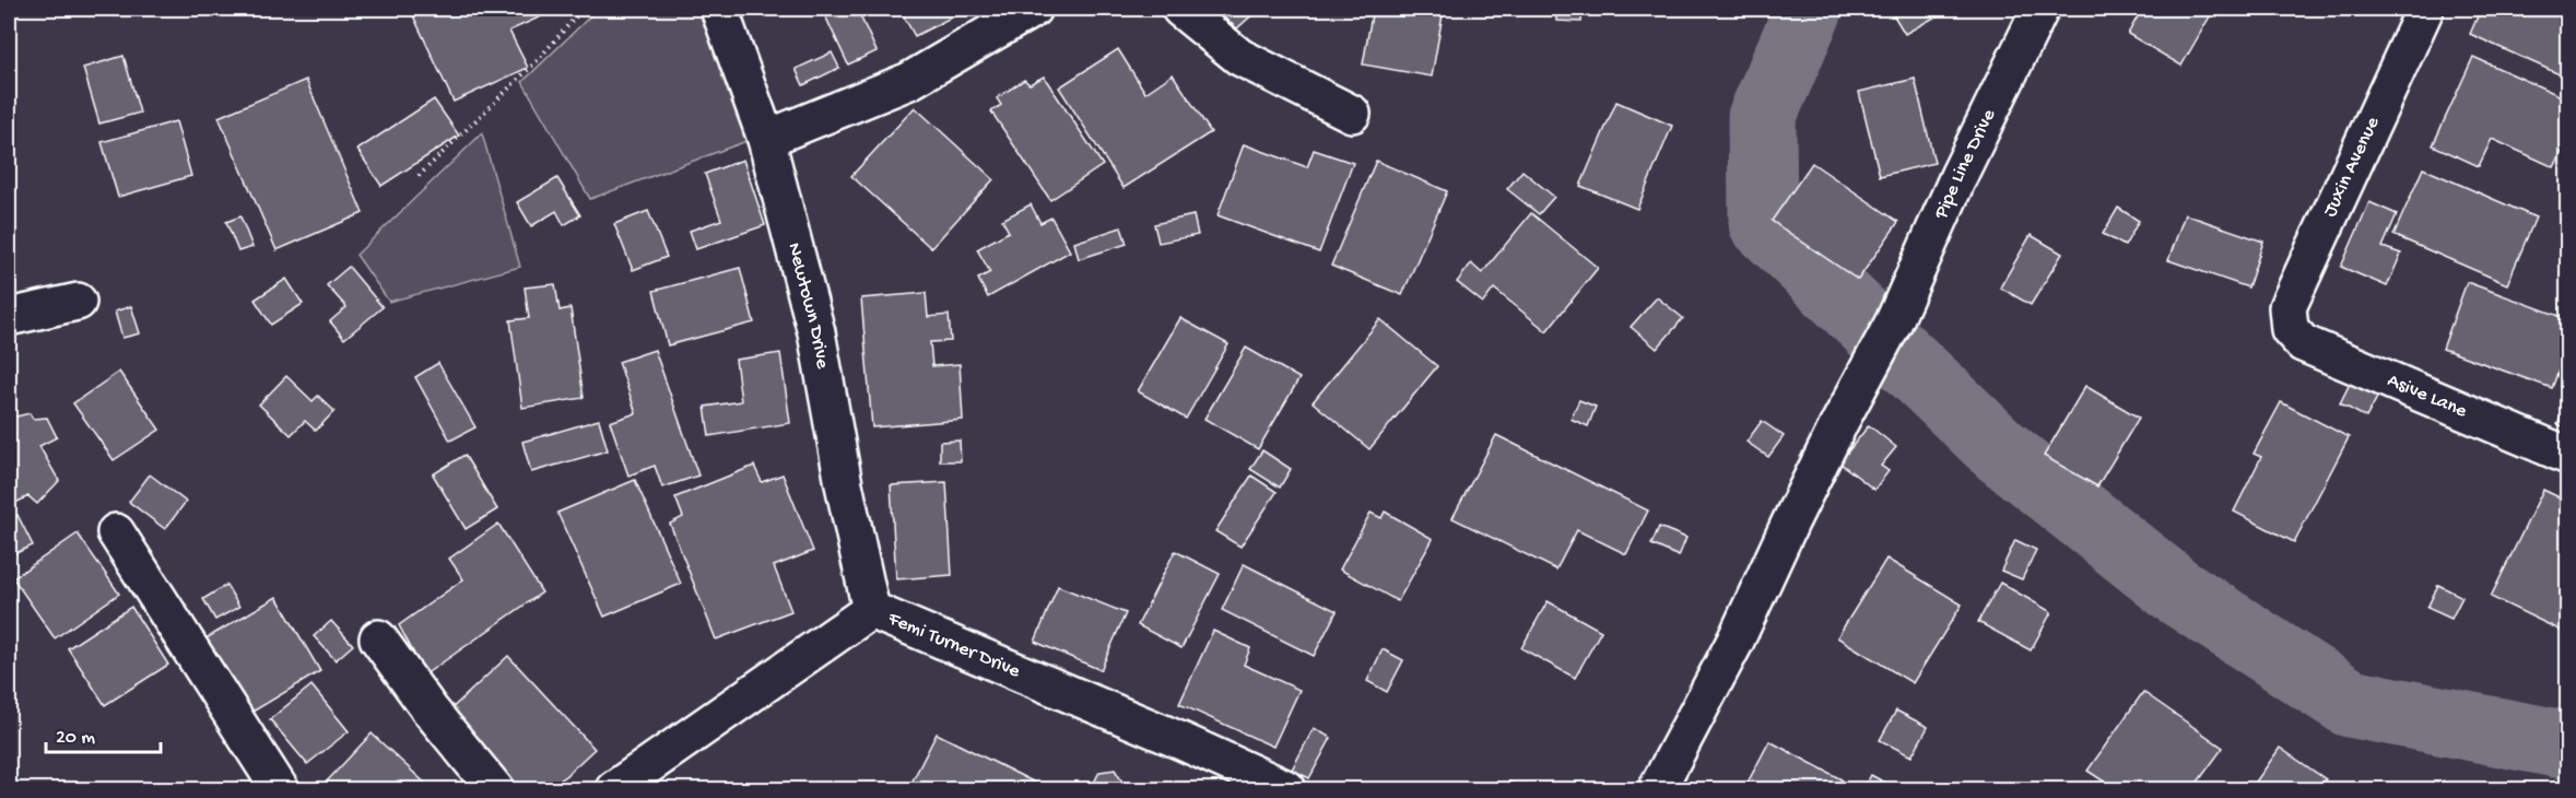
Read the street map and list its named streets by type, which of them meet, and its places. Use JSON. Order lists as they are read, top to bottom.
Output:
{
  "streets": {
    "street": [
      "Pipe Line Drive",
      "Juxin Avenue",
      "Newtown Drive",
      "Asive Lane",
      "Femi Turner Drive"
    ]
  },
  "crossings": [
    ["Juxin Avenue", "Asive Lane"],
    ["Newtown Drive", "Femi Turner Drive"]
  ],
  "scale_bar": "20 m"
}
